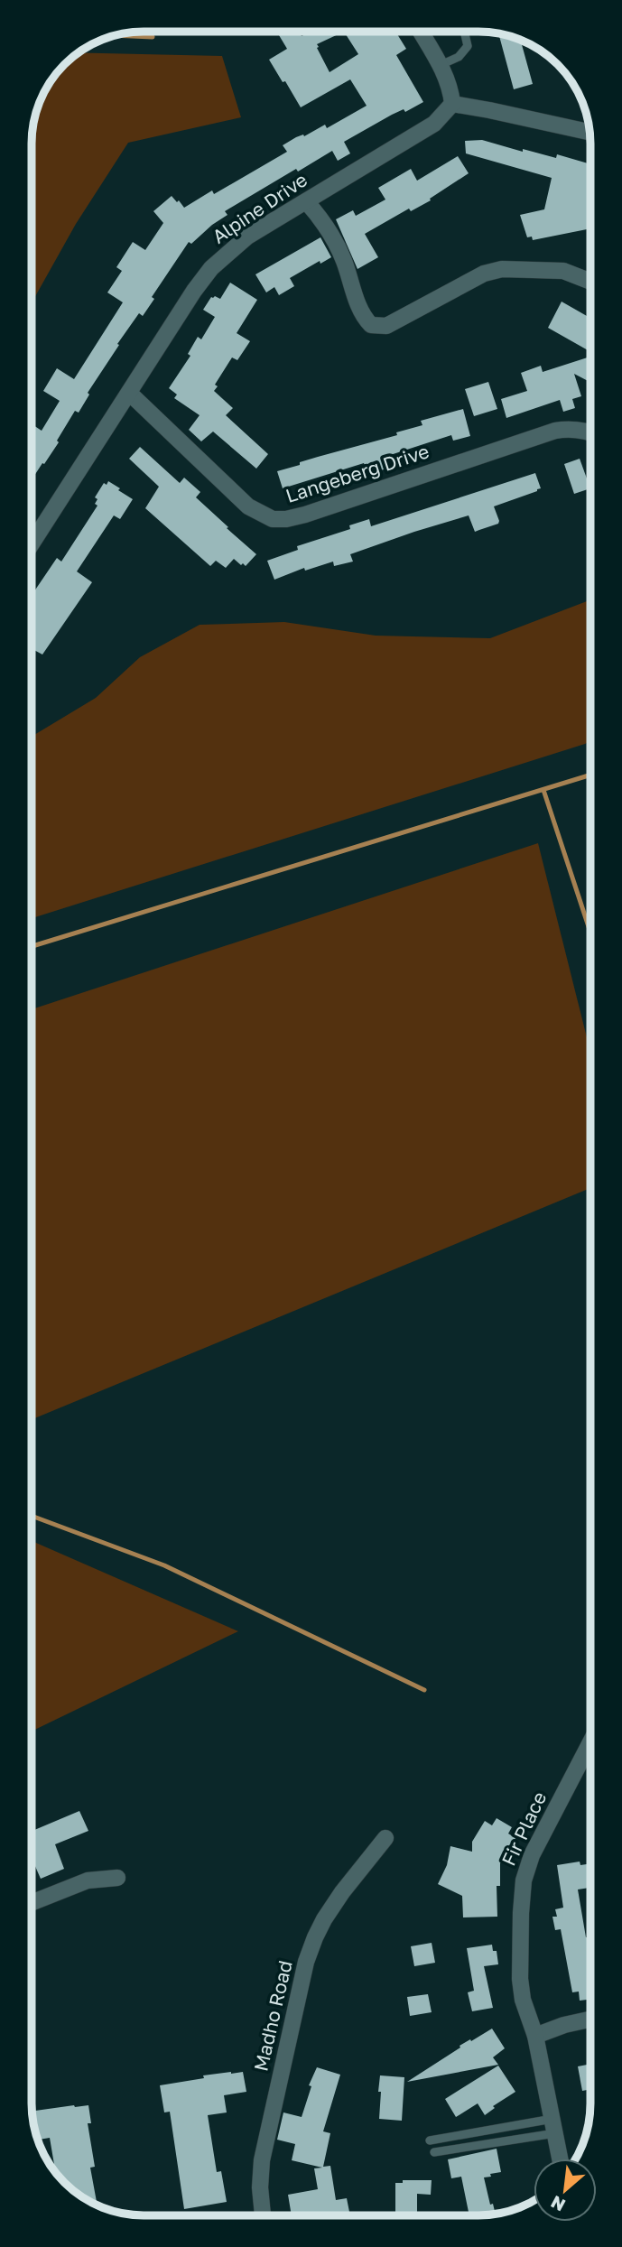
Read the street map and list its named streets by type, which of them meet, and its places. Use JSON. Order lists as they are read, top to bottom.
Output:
{
  "streets": {
    "street": [
      "Alpine Drive",
      "Langeberg Drive",
      "Fir Place",
      "Madho Road"
    ]
  },
  "crossings": [
    ["Alpine Drive", "Langeberg Drive"]
  ],
  "north": "bottom left"
}
